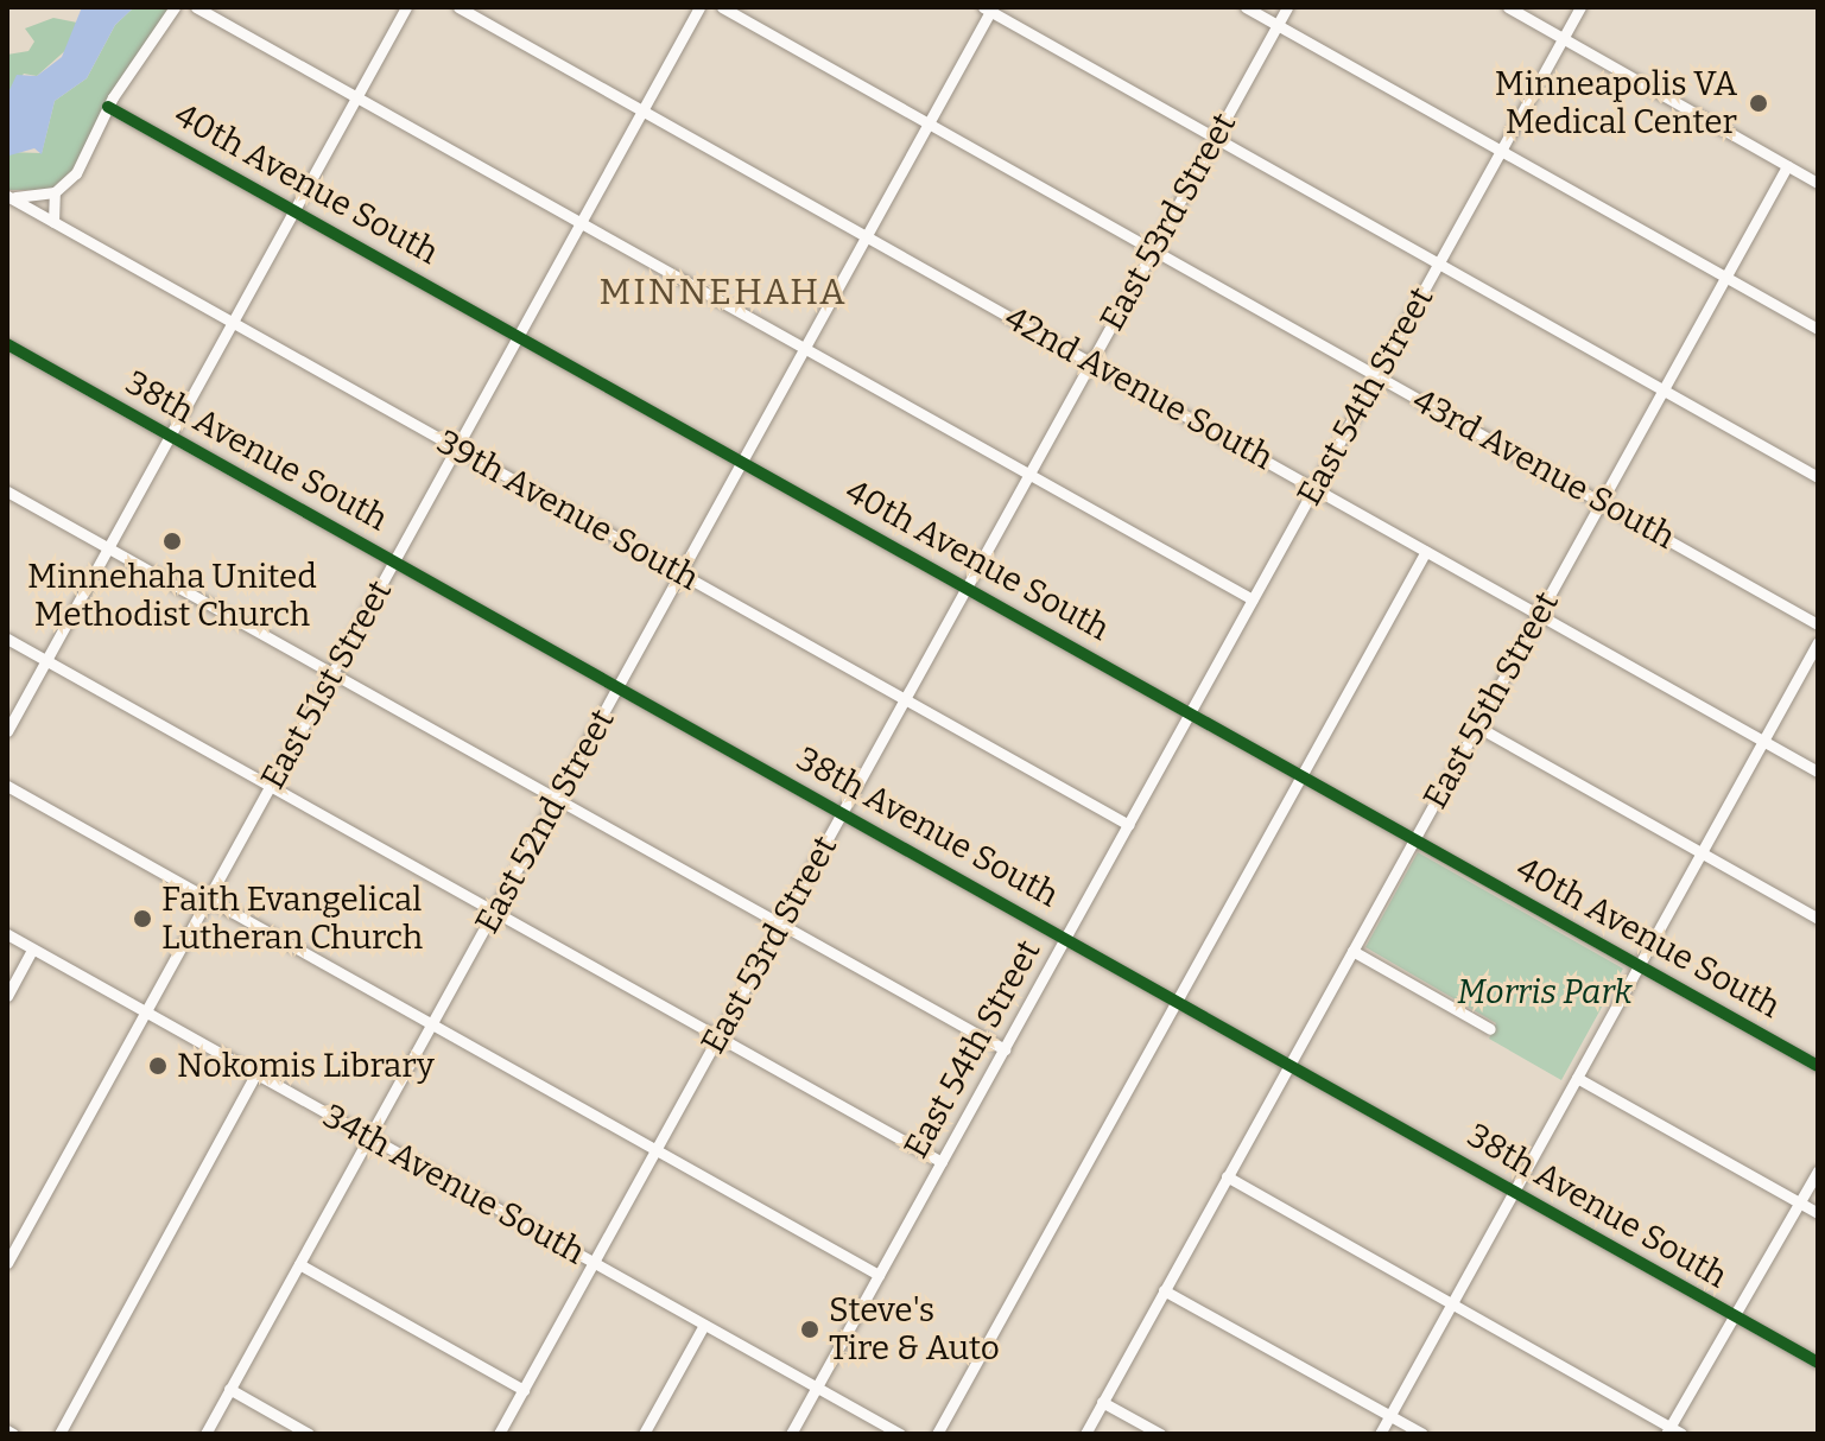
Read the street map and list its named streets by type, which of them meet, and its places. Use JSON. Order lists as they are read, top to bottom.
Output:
{
  "streets": {
    "street": [
      "40th Avenue South",
      "East 53rd Street",
      "42nd Avenue South",
      "East 54th Street",
      "38th Avenue South",
      "43rd Avenue South",
      "39th Avenue South",
      "East 51st Street",
      "East 55th Street",
      "East 52nd Street",
      "34th Avenue South"
    ]
  },
  "crossings": [
    ["40th Avenue South", "East 53rd Street"],
    ["40th Avenue South", "East 54th Street"],
    ["40th Avenue South", "East 51st Street"],
    ["40th Avenue South", "East 55th Street"],
    ["40th Avenue South", "East 52nd Street"],
    ["East 53rd Street", "42nd Avenue South"],
    ["East 53rd Street", "38th Avenue South"],
    ["East 53rd Street", "43rd Avenue South"],
    ["East 53rd Street", "39th Avenue South"],
    ["East 53rd Street", "34th Avenue South"],
    ["42nd Avenue South", "East 54th Street"],
    ["42nd Avenue South", "East 51st Street"],
    ["42nd Avenue South", "East 55th Street"],
    ["42nd Avenue South", "East 52nd Street"],
    ["East 54th Street", "38th Avenue South"],
    ["East 54th Street", "43rd Avenue South"],
    ["East 54th Street", "39th Avenue South"],
    ["East 54th Street", "34th Avenue South"],
    ["38th Avenue South", "East 51st Street"],
    ["38th Avenue South", "East 55th Street"],
    ["38th Avenue South", "East 52nd Street"],
    ["43rd Avenue South", "East 55th Street"],
    ["43rd Avenue South", "East 52nd Street"],
    ["39th Avenue South", "East 51st Street"],
    ["39th Avenue South", "East 52nd Street"],
    ["East 51st Street", "34th Avenue South"],
    ["East 52nd Street", "34th Avenue South"]
  ],
  "districts": ["MINNEHAHA"],
  "parks": ["Morris Park"],
  "places": [
    "Minneapolis VA Medical Center",
    "Minnehaha United Methodist Church",
    "Faith Evangelical Lutheran Church",
    "Nokomis Library",
    "Steve's Tire & Auto"
  ]
}
